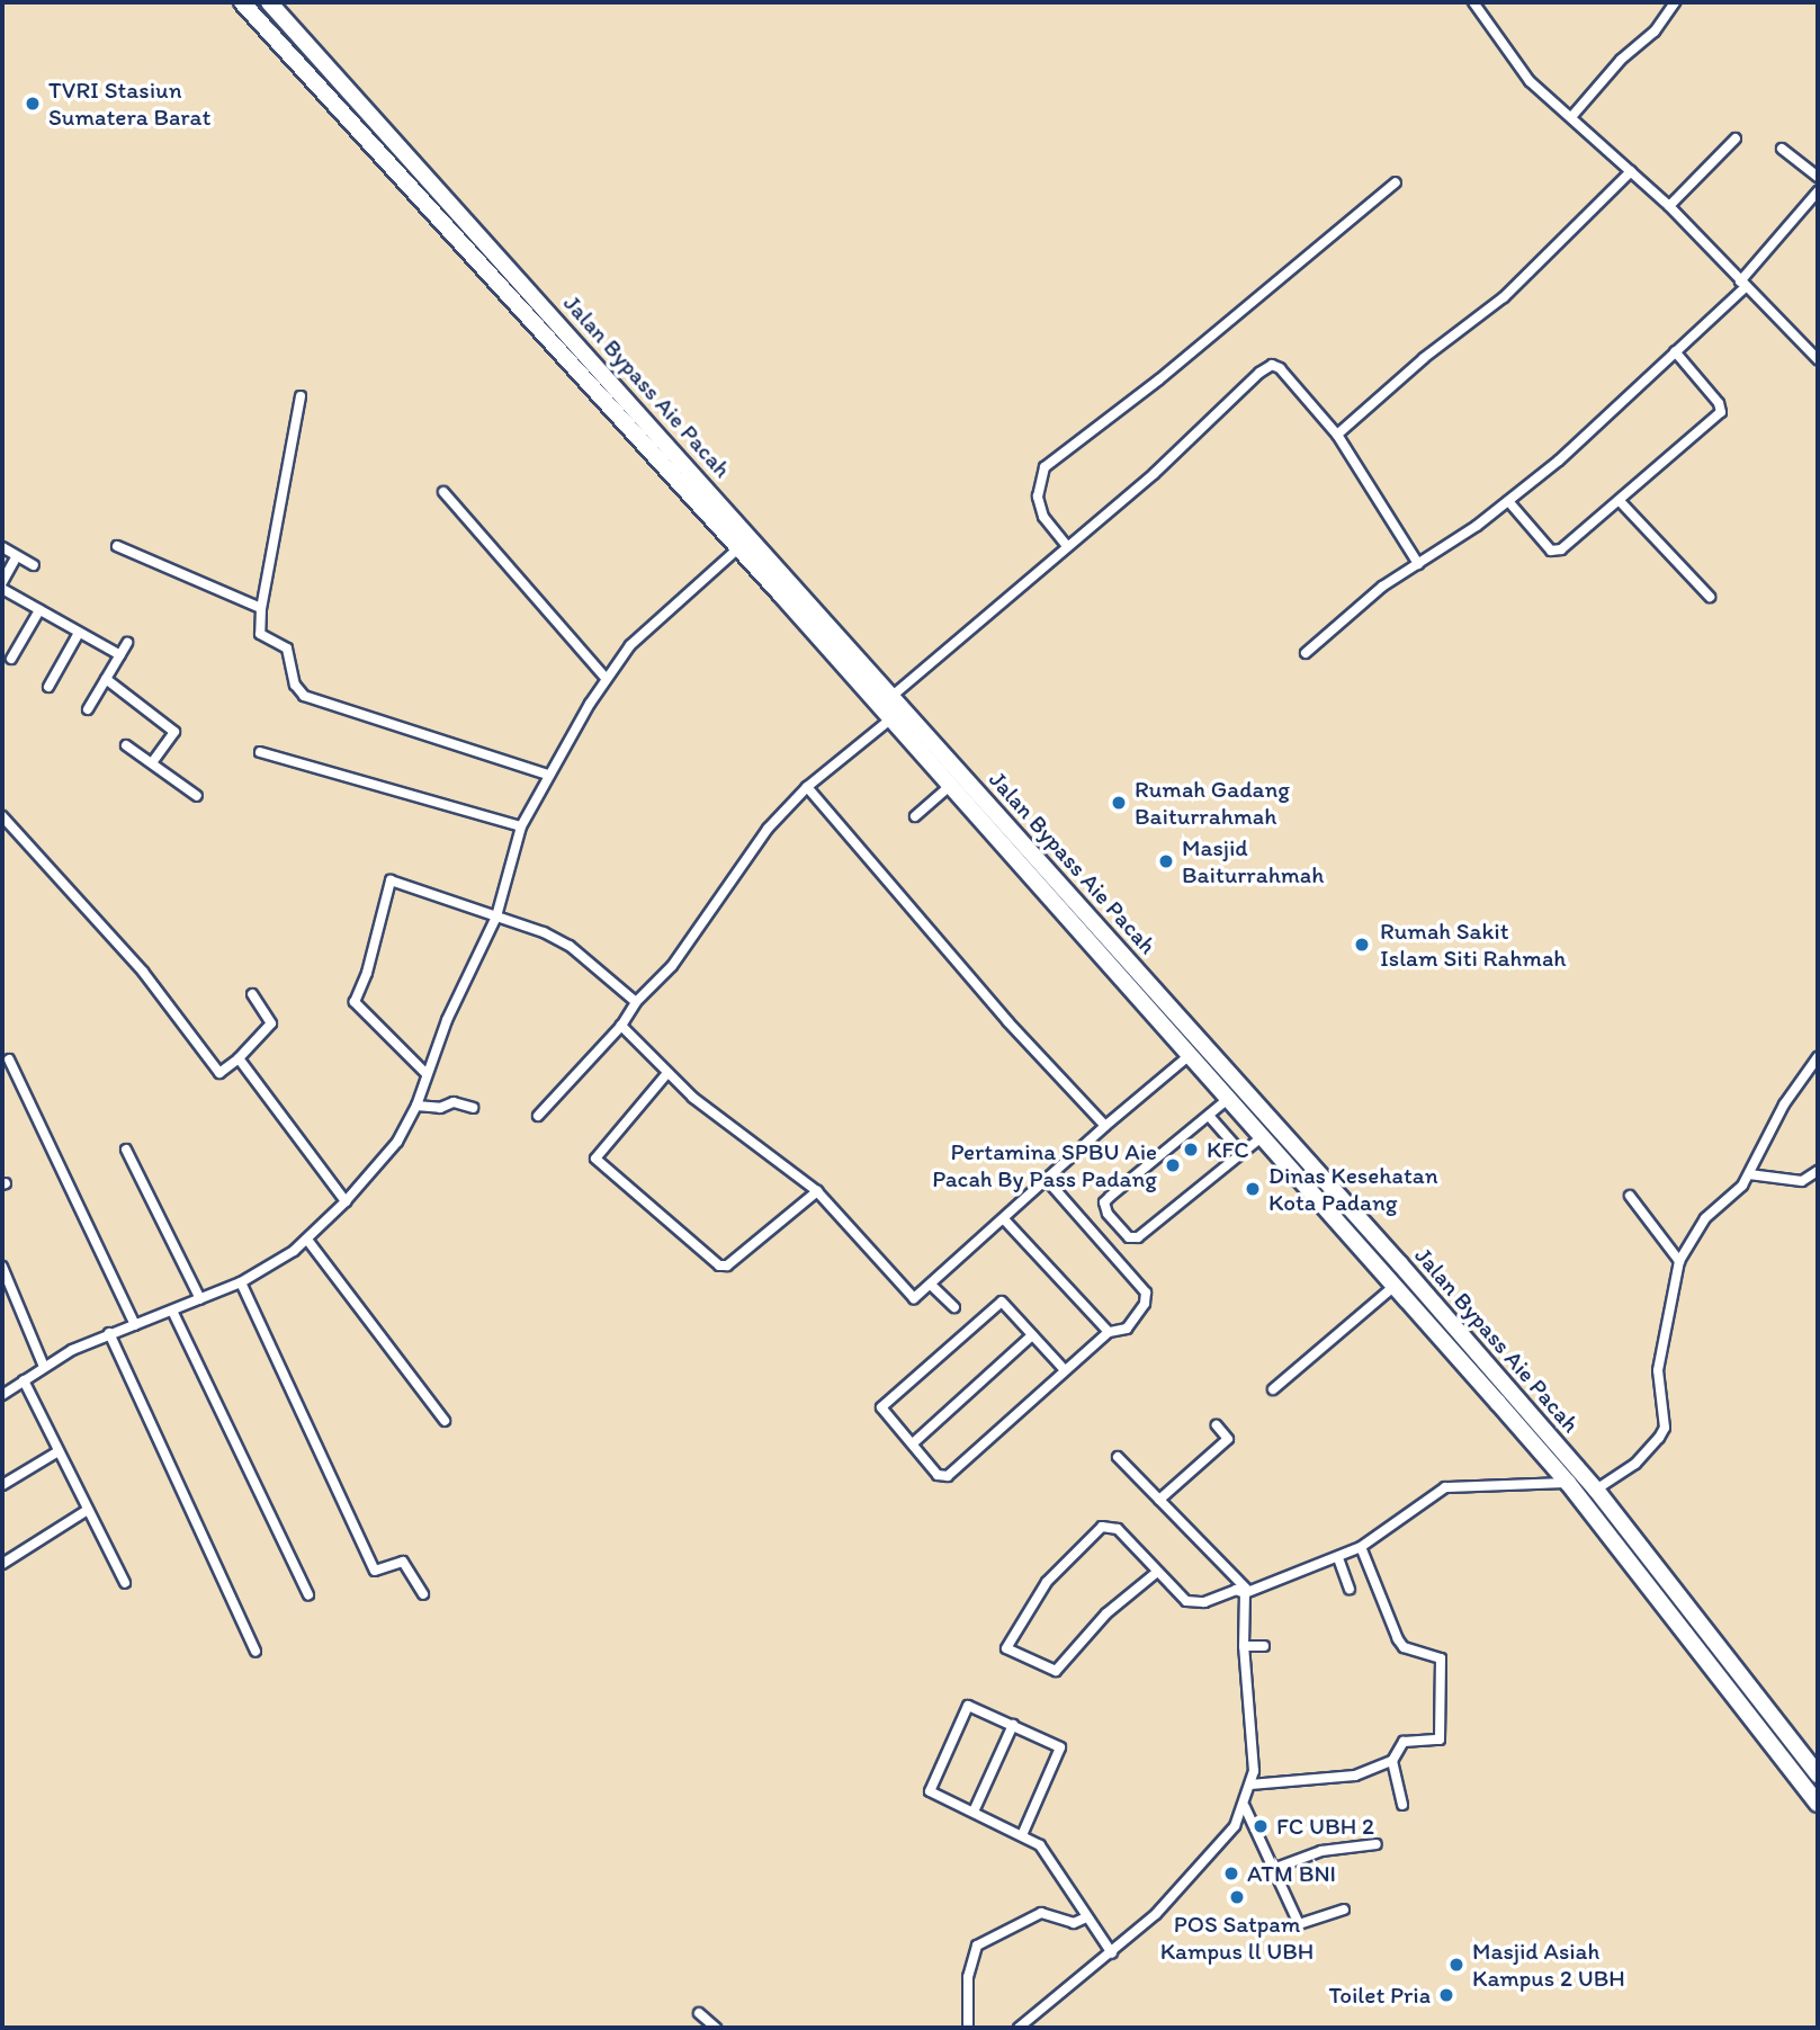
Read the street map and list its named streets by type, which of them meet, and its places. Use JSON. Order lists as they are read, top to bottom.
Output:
{
  "streets": {
    "highway": ["Jalan Bypass Aie Pacah"]
  },
  "places": [
    "TVRI Stasiun Sumatera Barat",
    "Rumah Gadang Baiturrahmah",
    "Masjid Baiturrahmah",
    "Rumah Sakit Islam Siti Rahmah",
    "KFC",
    "Pertamina SPBU Aie Pacah By Pass Padang",
    "Dinas Kesehatan Kota Padang",
    "FC UBH 2",
    "ATM BNI",
    "POS Satpam Kampus ll UBH",
    "Masjid Asiah Kampus 2 UBH",
    "Toilet Pria"
  ]
}
